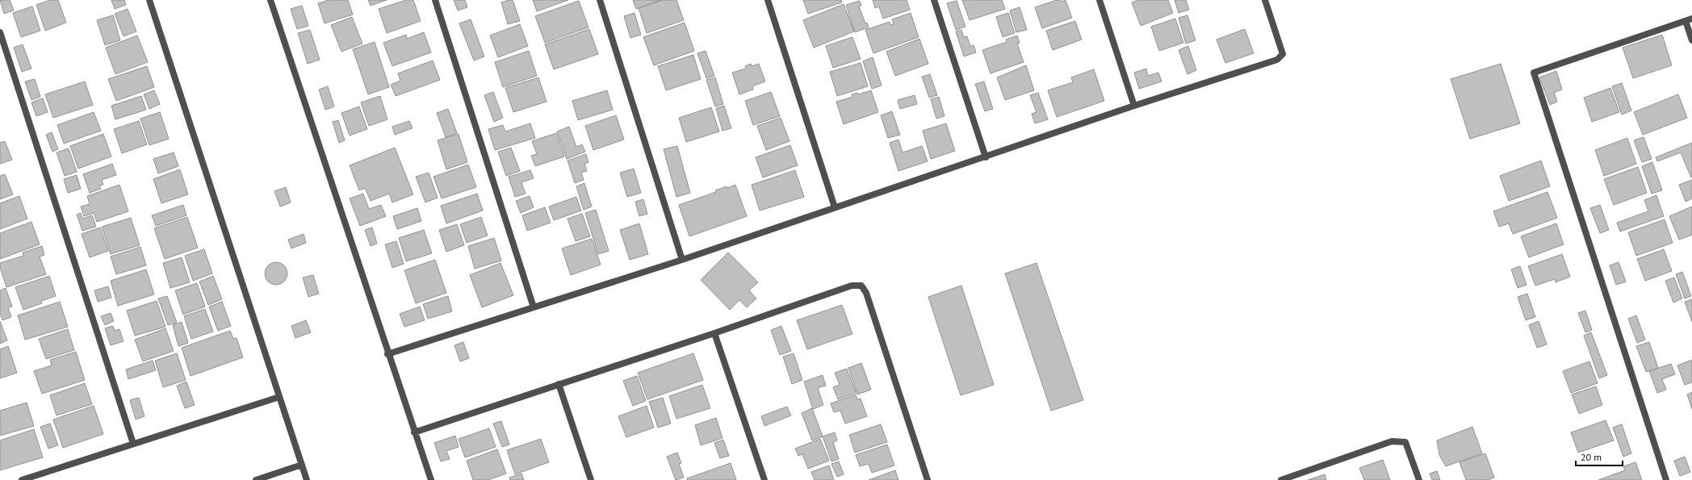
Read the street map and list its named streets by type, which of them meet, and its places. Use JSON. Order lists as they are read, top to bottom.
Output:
{
  "scale_bar": "20 m"
}
